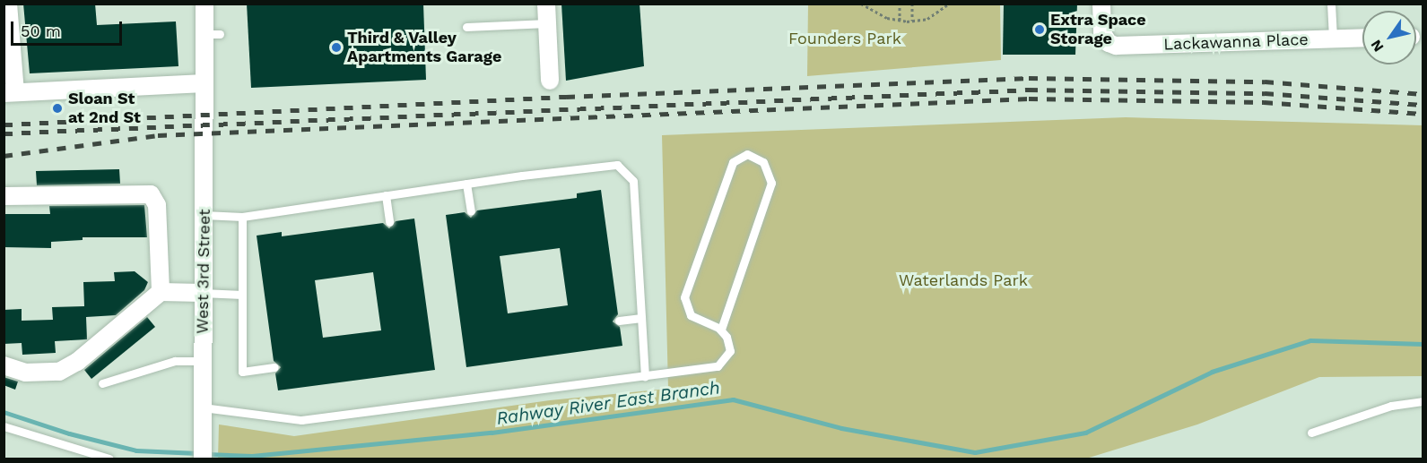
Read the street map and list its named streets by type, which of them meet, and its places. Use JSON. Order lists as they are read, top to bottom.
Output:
{
  "streets": {
    "street": ["Lackawanna Place", "West 3rd Street"]
  },
  "water": ["Rahway River East Branch"],
  "parks": ["Founders Park", "Waterlands Park"],
  "places": ["Extra Space Storage", "Third & Valley Apartments Garage", "Sloan St at 2nd St"],
  "scale_bar": "50 m",
  "north": "bottom left"
}
